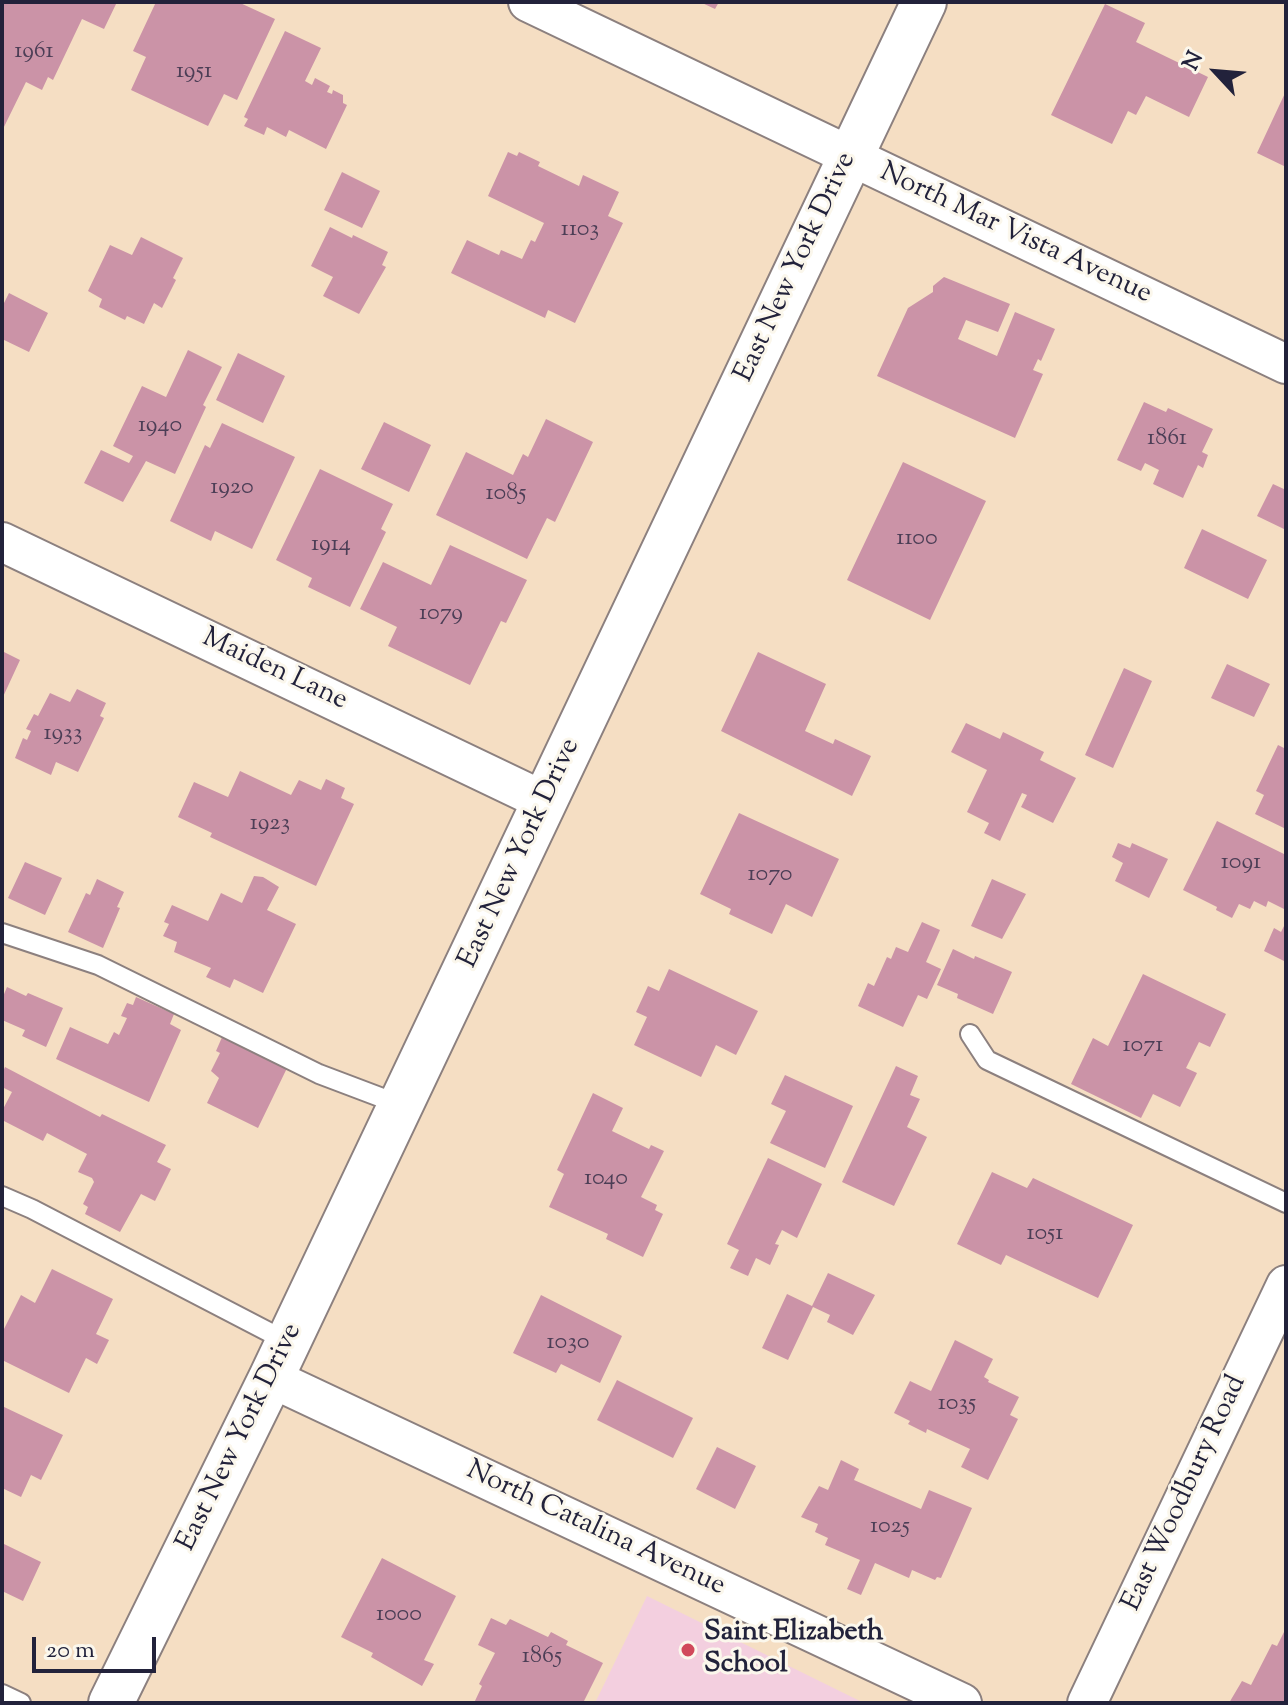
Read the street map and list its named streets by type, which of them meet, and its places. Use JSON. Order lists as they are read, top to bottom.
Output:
{
  "streets": {
    "street": [
      "North Mar Vista Avenue",
      "East New York Drive",
      "Maiden Lane",
      "East Woodbury Road",
      "North Catalina Avenue"
    ]
  },
  "crossings": [
    ["North Mar Vista Avenue", "East New York Drive"],
    ["East New York Drive", "Maiden Lane"],
    ["East New York Drive", "North Catalina Avenue"]
  ],
  "places": ["Saint Elizabeth School"],
  "house_numbers": [
    "1961",
    "1951",
    "1103",
    "1940",
    "1861",
    "1920",
    "1085",
    "1100",
    "1914",
    "1079",
    "1933",
    "1923",
    "1091",
    "1070",
    "1071",
    "1040",
    "1051",
    "1030",
    "1035",
    "1025",
    "1000",
    "1865"
  ],
  "scale_bar": "20 m",
  "north": "top left"
}
